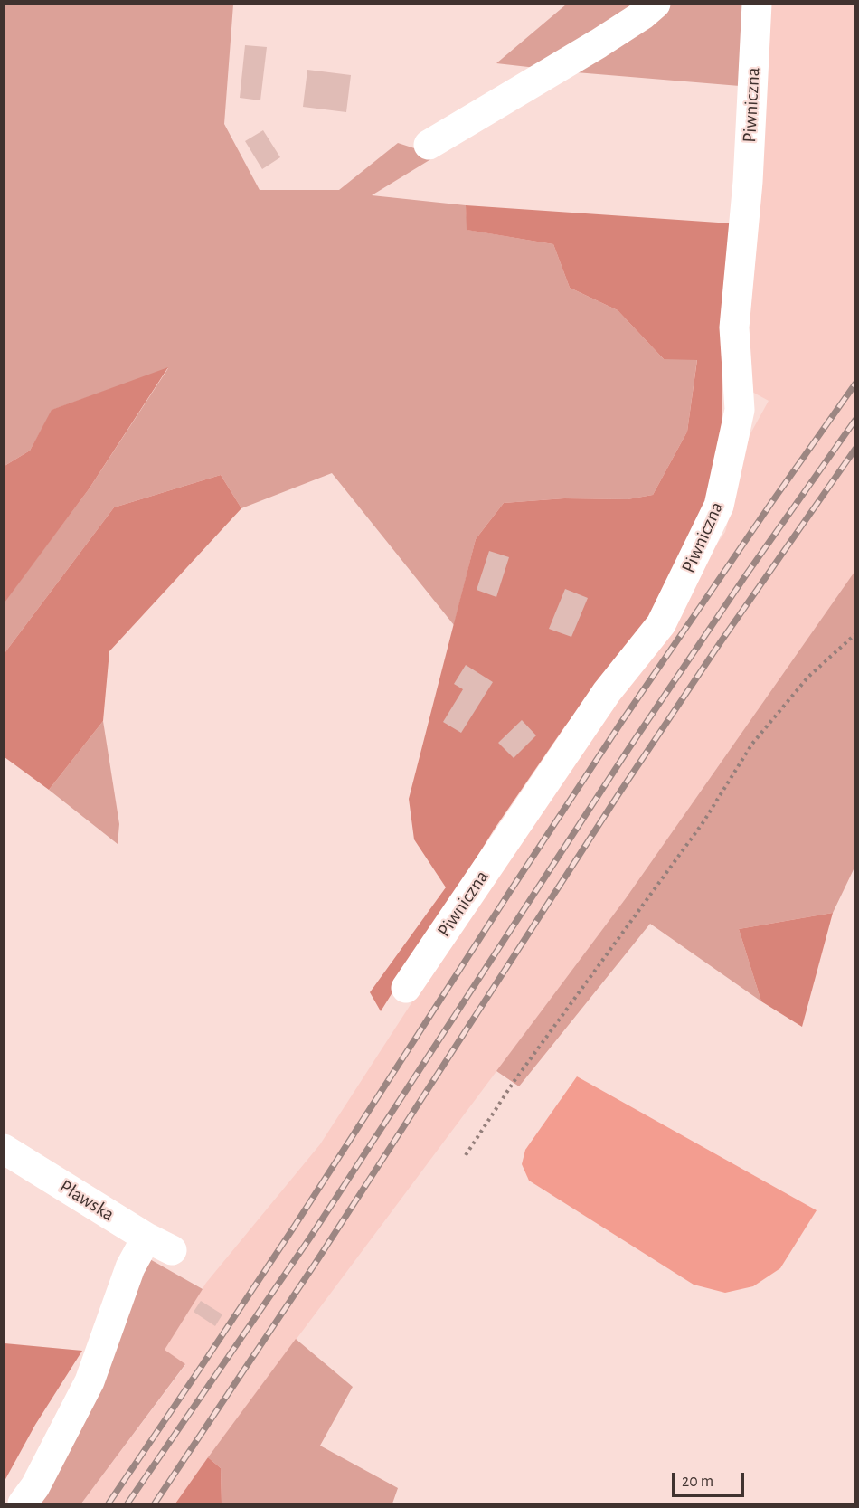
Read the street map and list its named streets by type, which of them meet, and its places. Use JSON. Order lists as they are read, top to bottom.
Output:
{
  "streets": {
    "street": ["Piwniczna", "Pławska"]
  },
  "scale_bar": "20 m"
}
